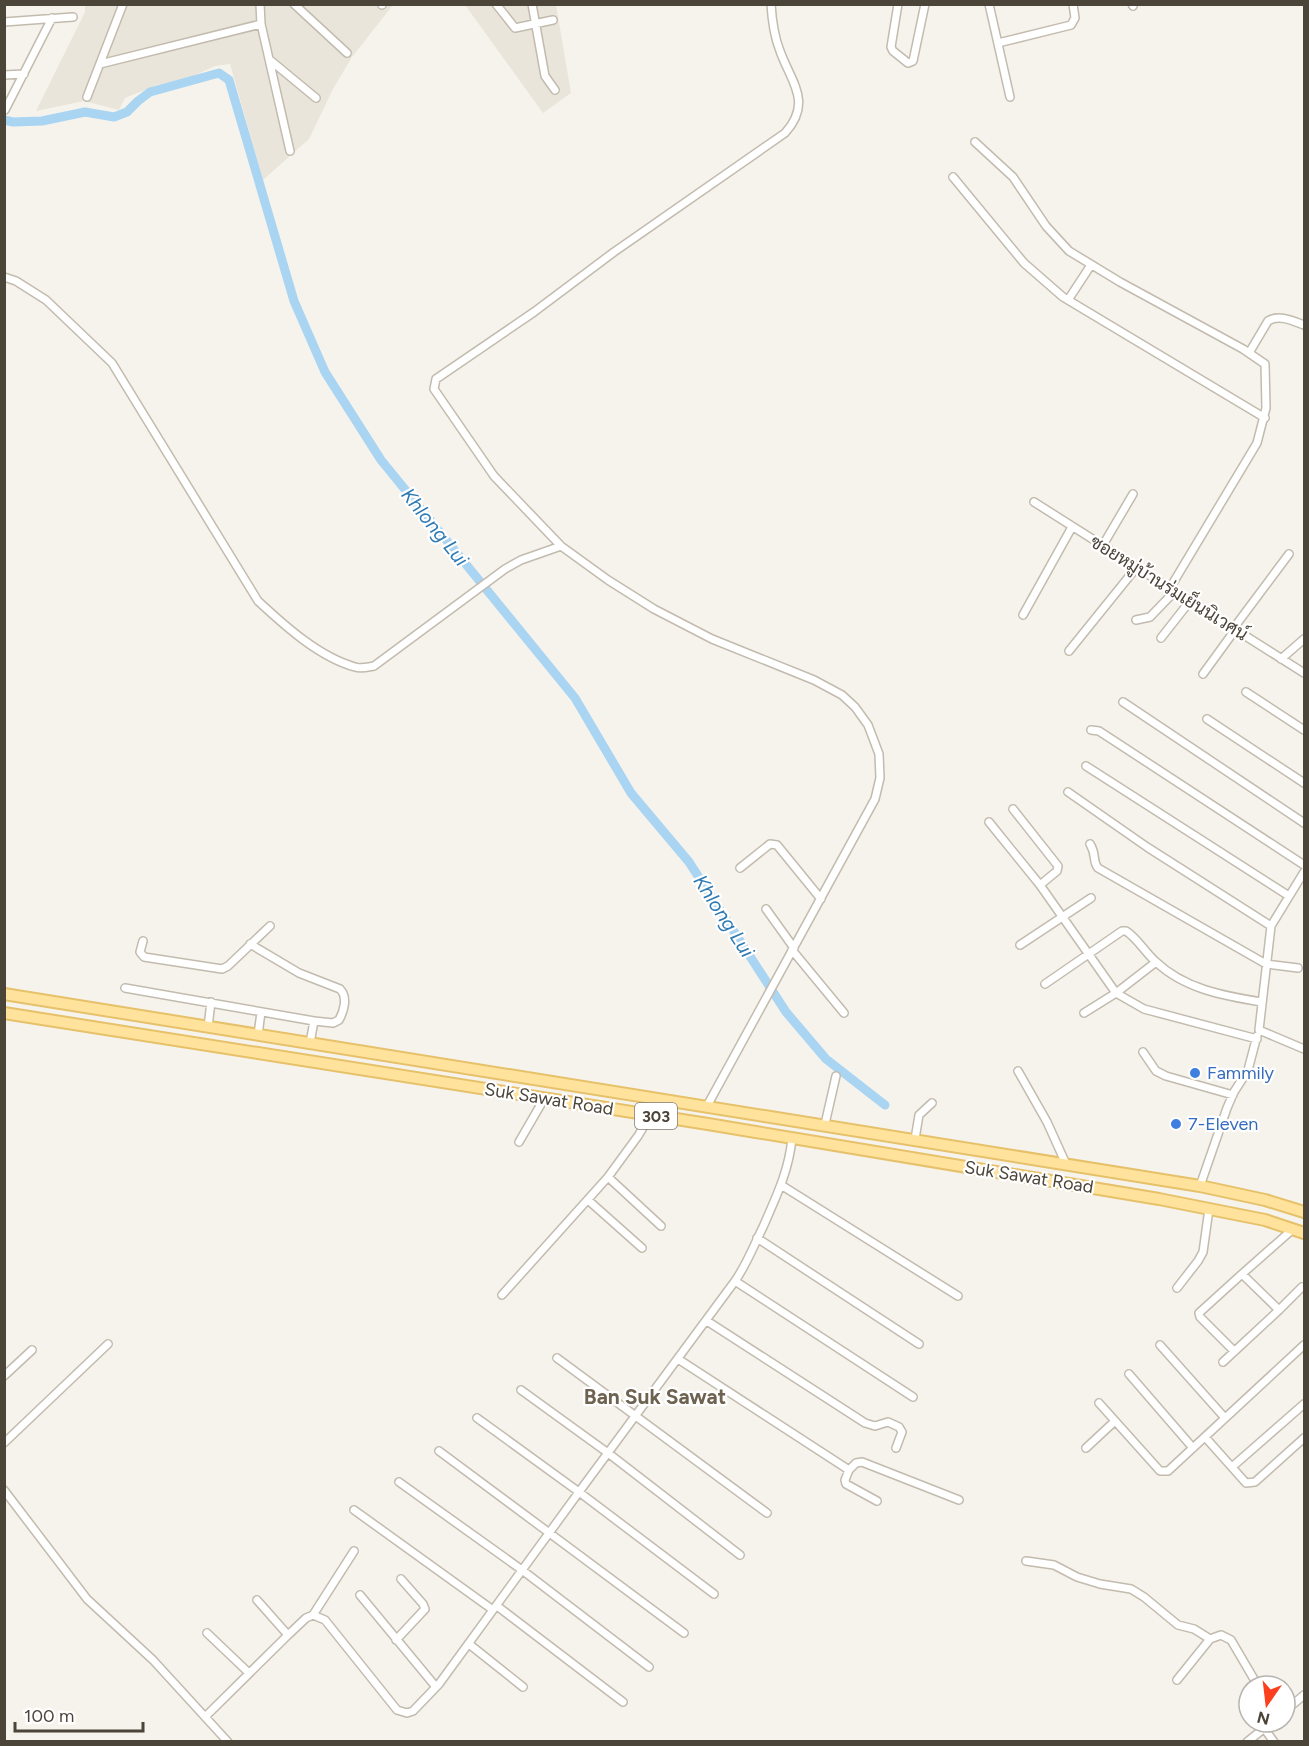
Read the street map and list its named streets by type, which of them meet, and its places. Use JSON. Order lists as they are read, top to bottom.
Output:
{
  "streets": {
    "main road": ["Suk Sawat Road", "303"],
    "street": ["ซอยหมู่บ้านร่มเย็นนิเวศน์"]
  },
  "districts": ["Ban Suk Sawat"],
  "water": ["Khlong Lui"],
  "places": ["Fammily", "7-Eleven"],
  "scale_bar": "100 m",
  "north": "bottom"
}
